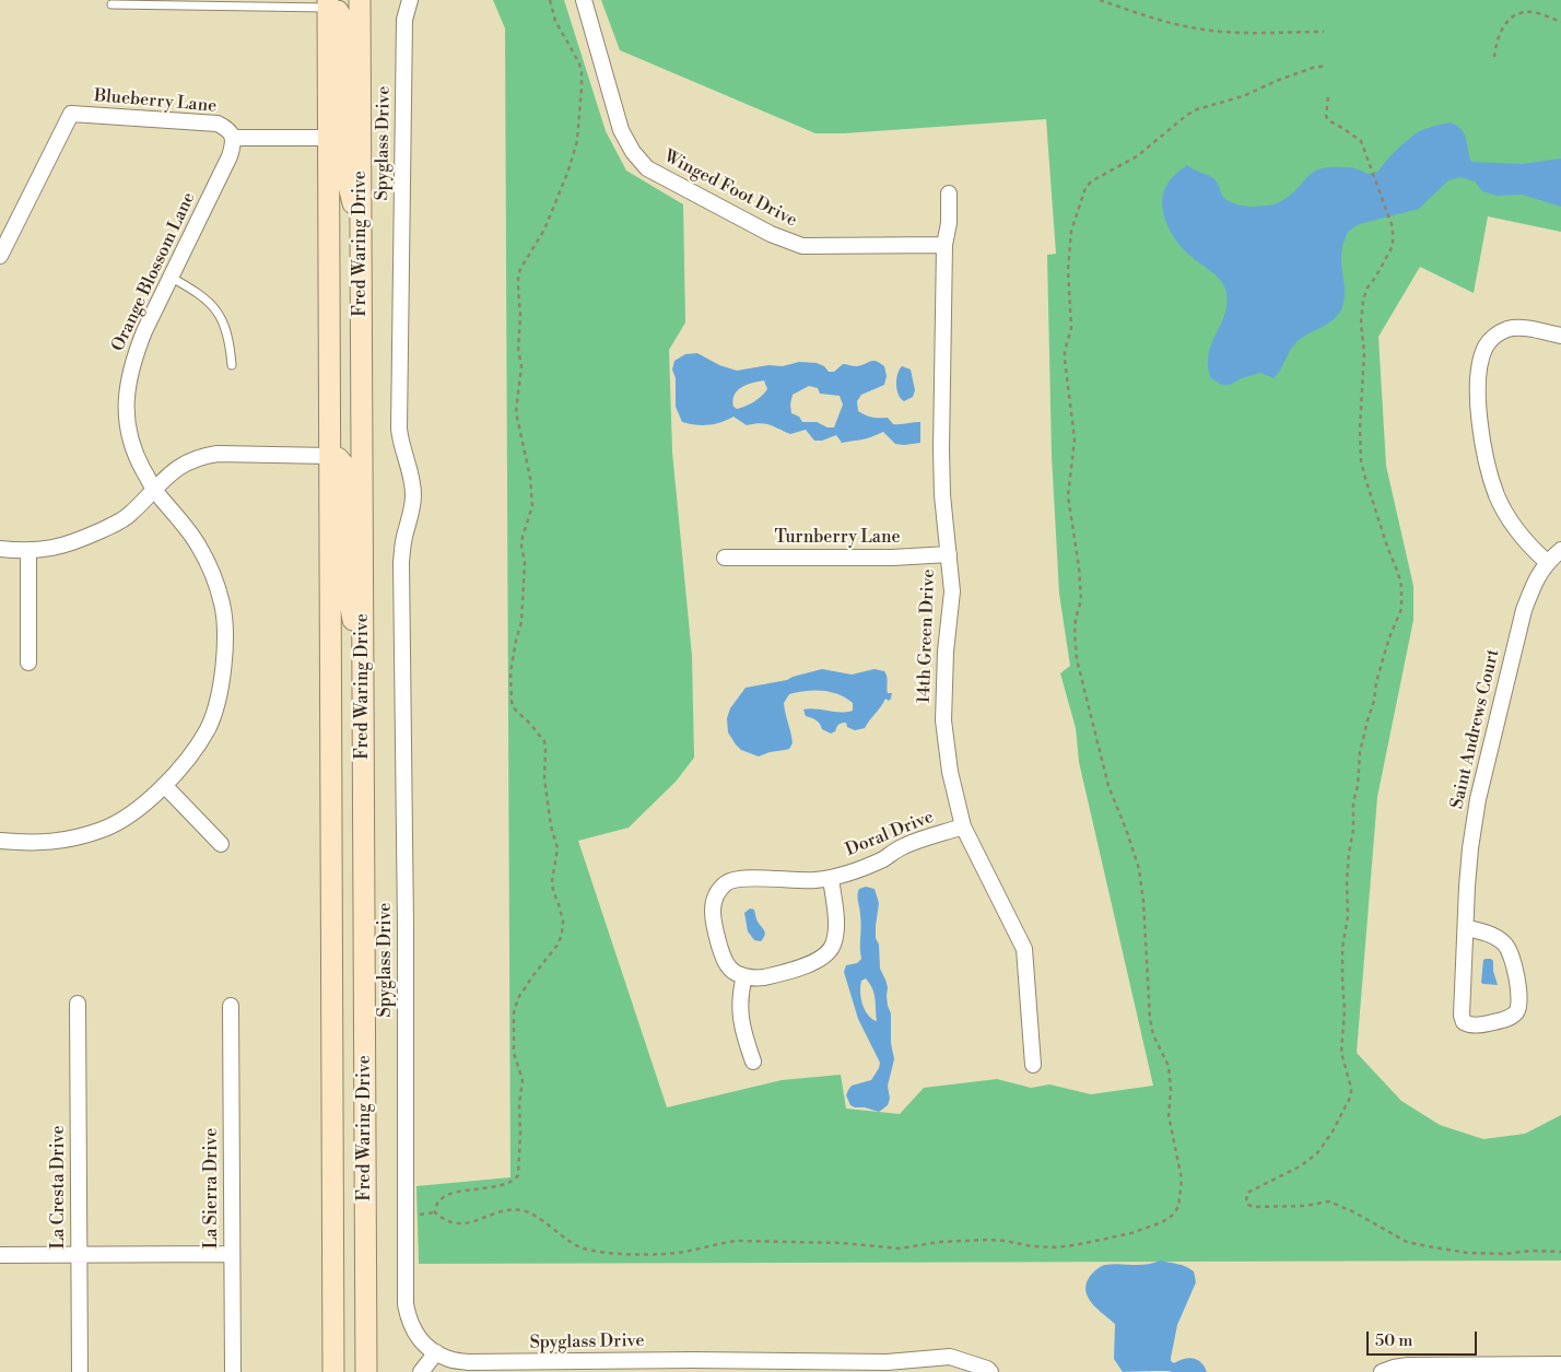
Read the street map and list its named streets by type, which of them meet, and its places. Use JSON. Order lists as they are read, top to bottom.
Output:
{
  "streets": {
    "main road": ["Fred Waring Drive"],
    "street": [
      "Blueberry Lane",
      "Spyglass Drive",
      "Winged Foot Drive",
      "Orange Blossom Lane",
      "Turnberry Lane",
      "14th Green Drive",
      "Saint Andrews Court",
      "Doral Drive",
      "La Cresta Drive",
      "La Sierra Drive"
    ]
  },
  "crossings": [
    ["Blueberry Lane", "Orange Blossom Lane"],
    ["Winged Foot Drive", "14th Green Drive"],
    ["Turnberry Lane", "14th Green Drive"],
    ["14th Green Drive", "Doral Drive"]
  ],
  "scale_bar": "50 m"
}
